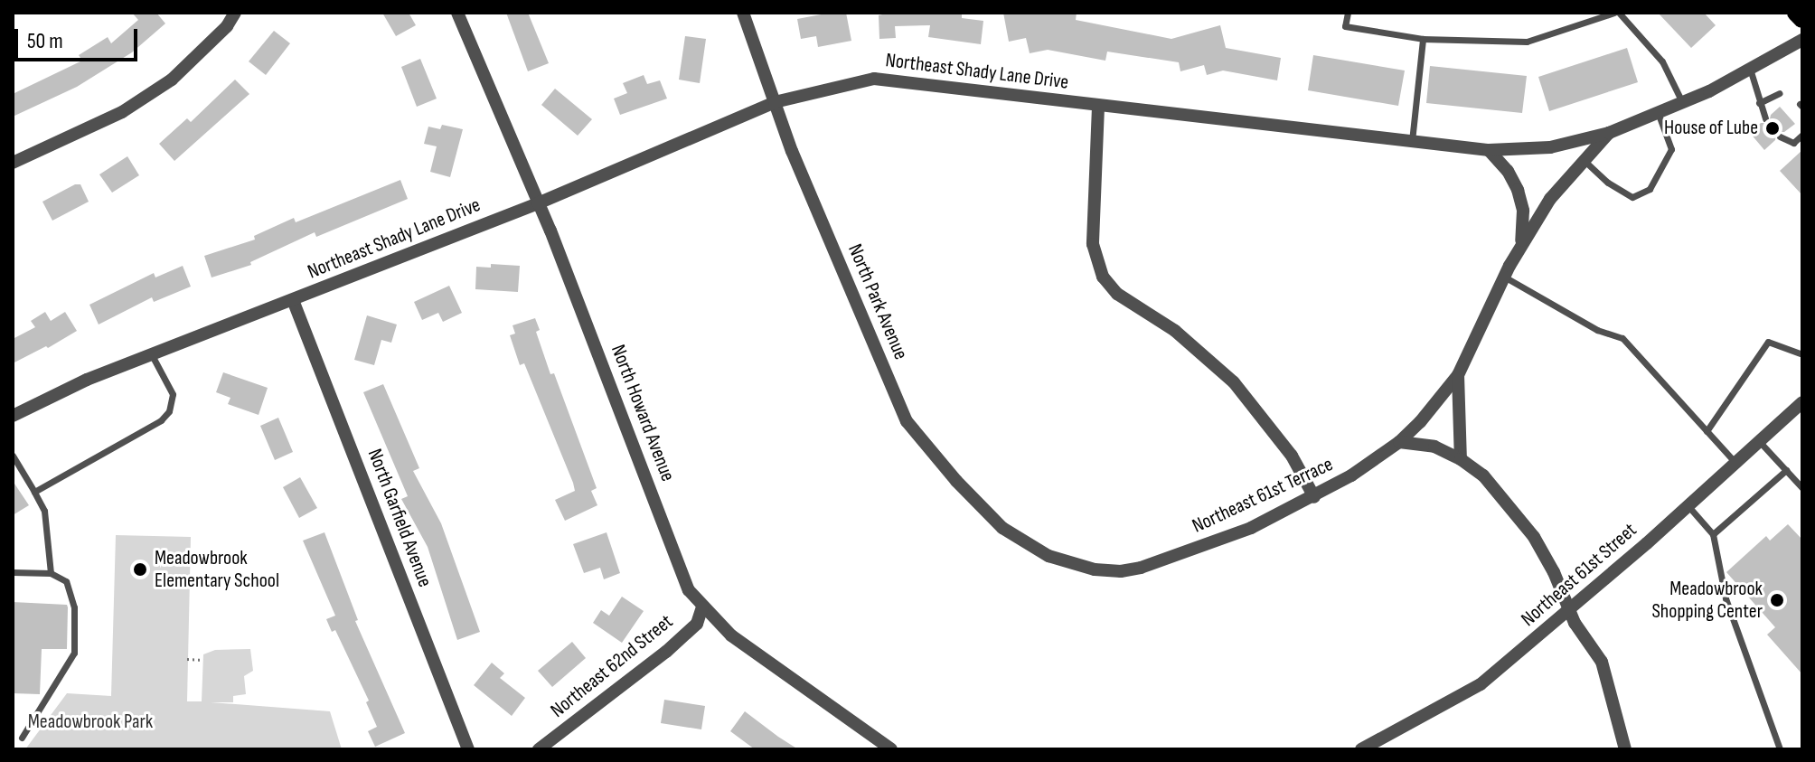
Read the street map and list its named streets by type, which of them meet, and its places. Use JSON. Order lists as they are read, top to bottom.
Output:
{
  "streets": {
    "street": [
      "Northeast Shady Lane Drive",
      "North Park Avenue",
      "North Howard Avenue",
      "Northeast 61st Terrace",
      "North Garfield Avenue",
      "Northeast 61st Street",
      "Northeast 62nd Street"
    ]
  },
  "crossings": [
    ["Northeast Shady Lane Drive", "North Park Avenue"],
    ["Northeast Shady Lane Drive", "North Howard Avenue"],
    ["Northeast Shady Lane Drive", "Northeast 61st Terrace"],
    ["Northeast Shady Lane Drive", "North Garfield Avenue"],
    ["North Park Avenue", "Northeast 61st Terrace"],
    ["North Howard Avenue", "Northeast 62nd Street"]
  ],
  "parks": ["Meadowbrook Park"],
  "places": ["House of Lube", "Meadowbrook Elementary School", "Meadowbrook Shopping Center"],
  "scale_bar": "50 m"
}
